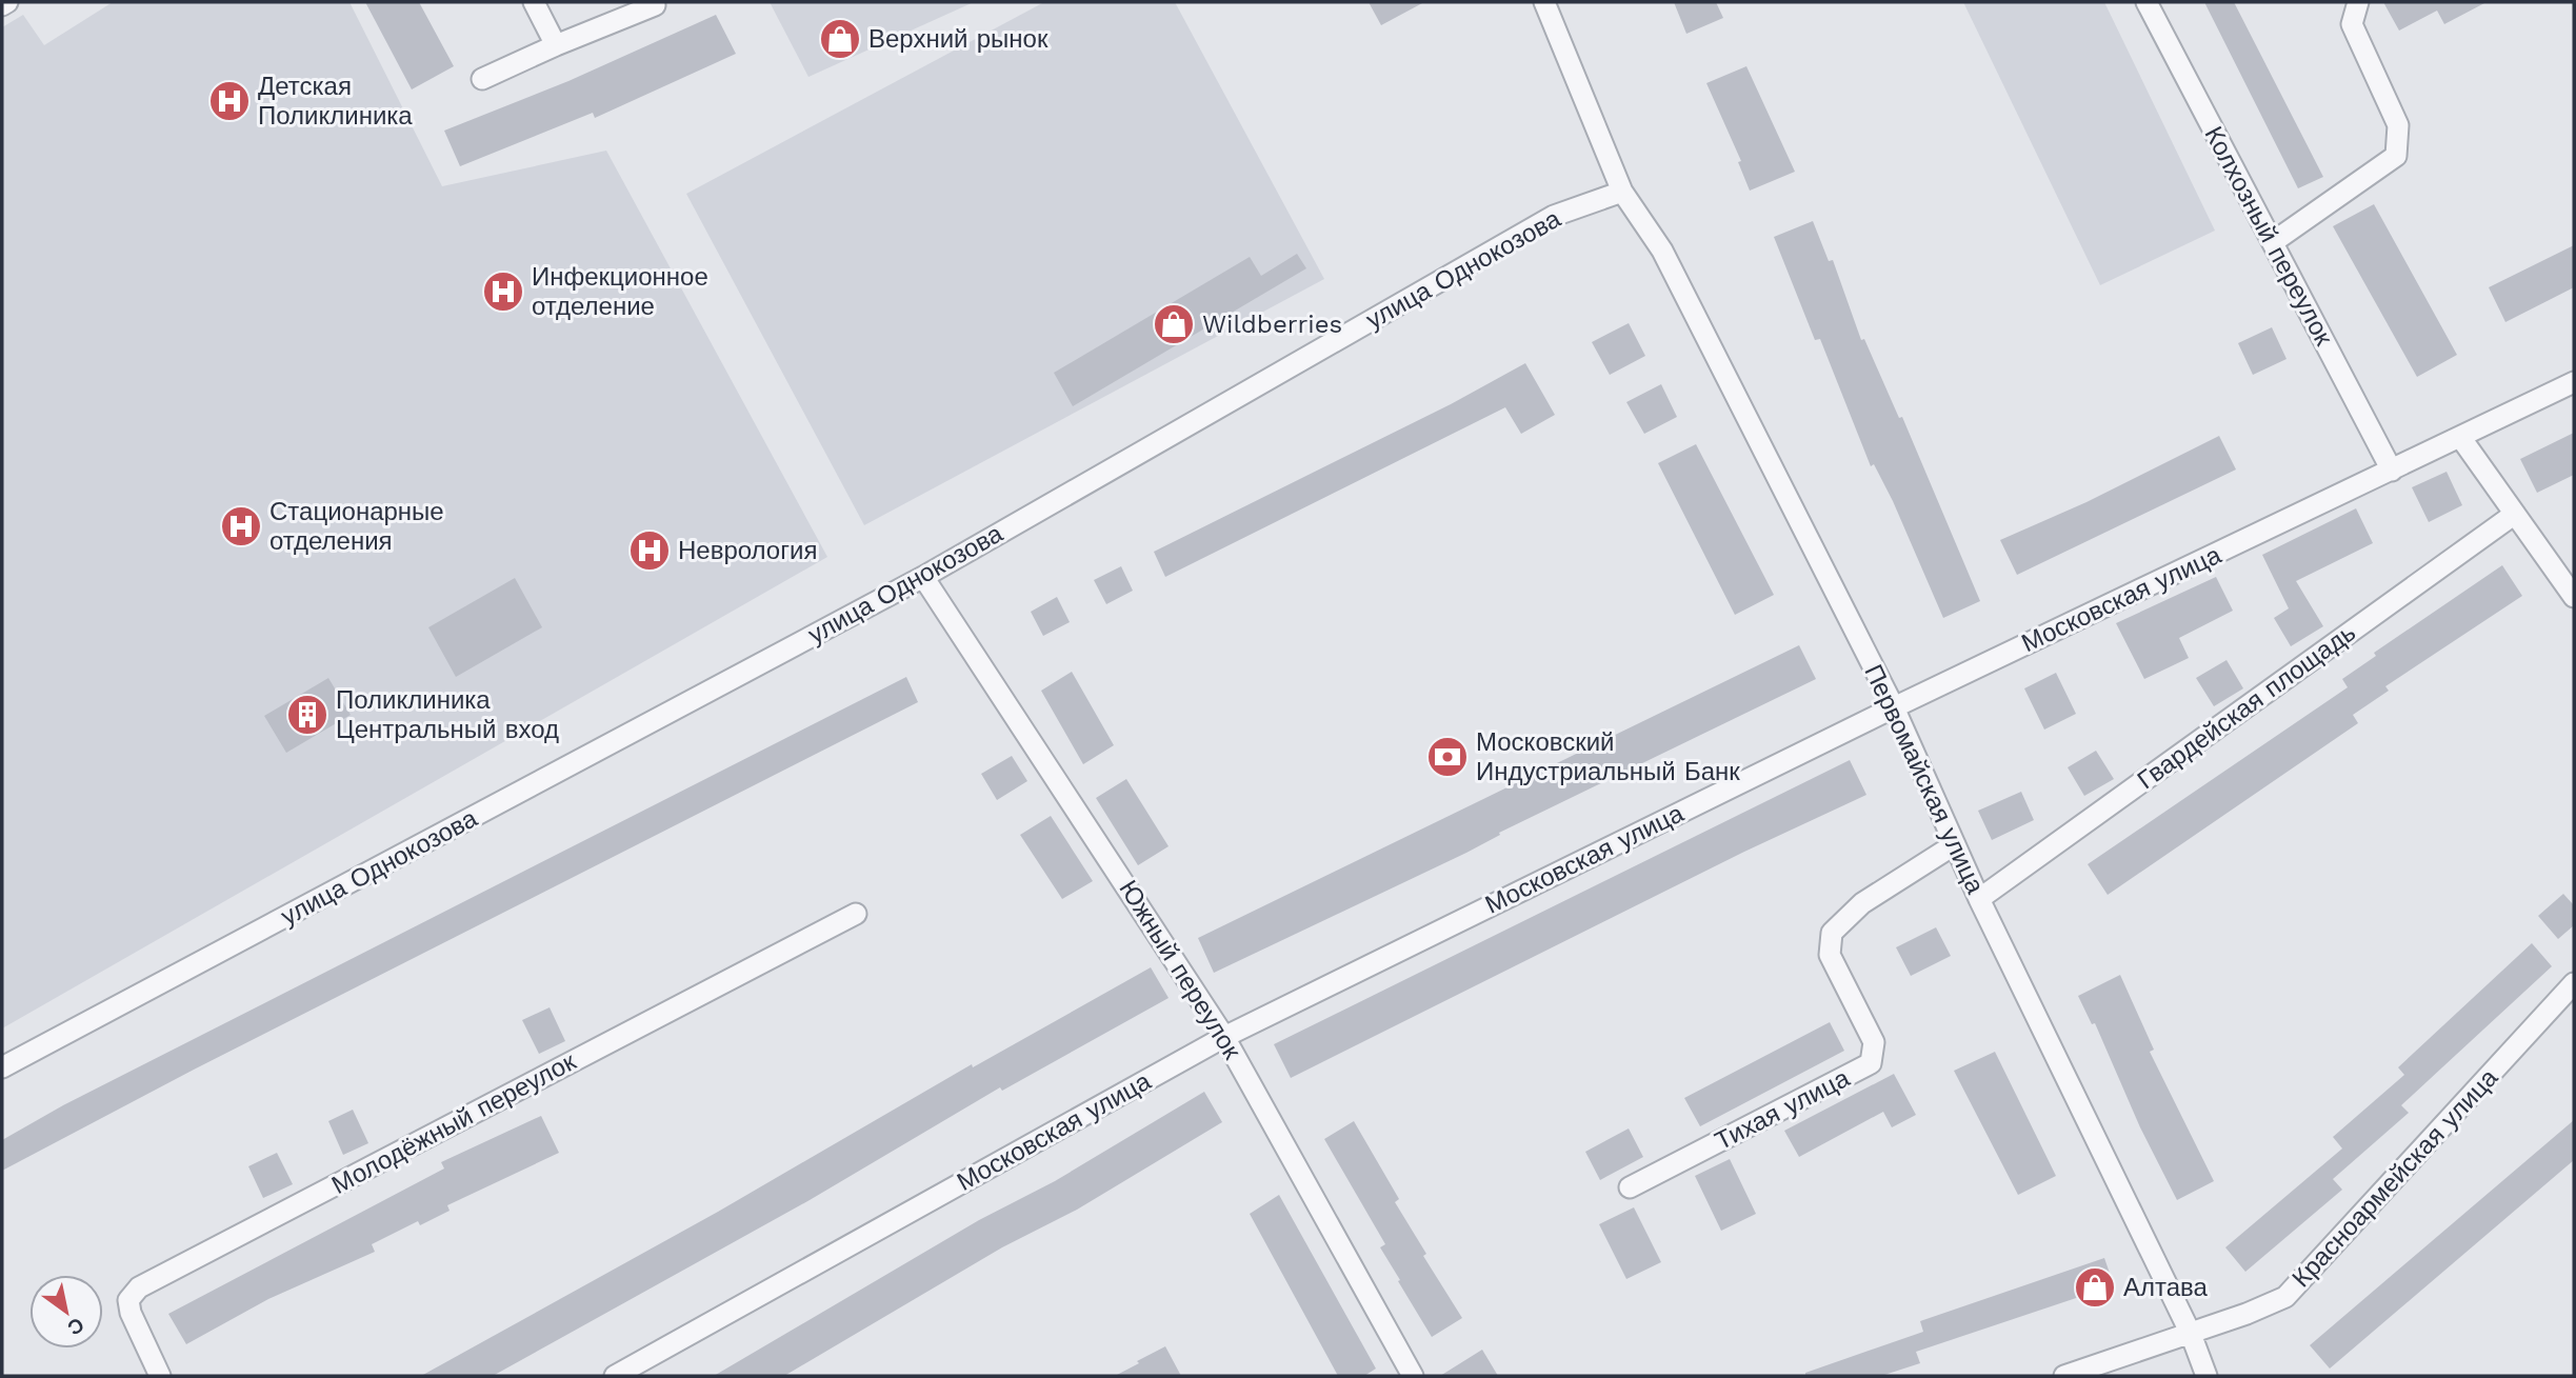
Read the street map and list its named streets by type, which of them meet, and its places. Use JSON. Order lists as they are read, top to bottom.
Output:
{
  "streets": {
    "street": [
      "Колхозный переулок",
      "улица Однокозова",
      "Московская улица",
      "Гвардейская площадь",
      "Первомайская улица",
      "Южный переулок",
      "Тихая улица",
      "Молодёжный переулок",
      "Красноармейская улица"
    ]
  },
  "crossings": [
    ["Колхозный переулок", "Московская улица"],
    ["улица Однокозова", "Первомайская улица"],
    ["улица Однокозова", "Южный переулок"],
    ["Московская улица", "Первомайская улица"],
    ["Московская улица", "Южный переулок"],
    ["Гвардейская площадь", "Первомайская улица"],
    ["Первомайская улица", "Тихая улица"],
    ["Первомайская улица", "Красноармейская улица"]
  ],
  "places": {
    "shop": ["Верхний рынок", "Wildberries", "Алтава"],
    "hospital": [
      "Детская Поликлиника",
      "Инфекционное отделение",
      "Стационарные отделения",
      "Неврология"
    ],
    "building": ["Поликлиника Центральный вход"],
    "bank": ["Московский Индустриальный Банк"]
  },
  "north": "bottom right"
}
